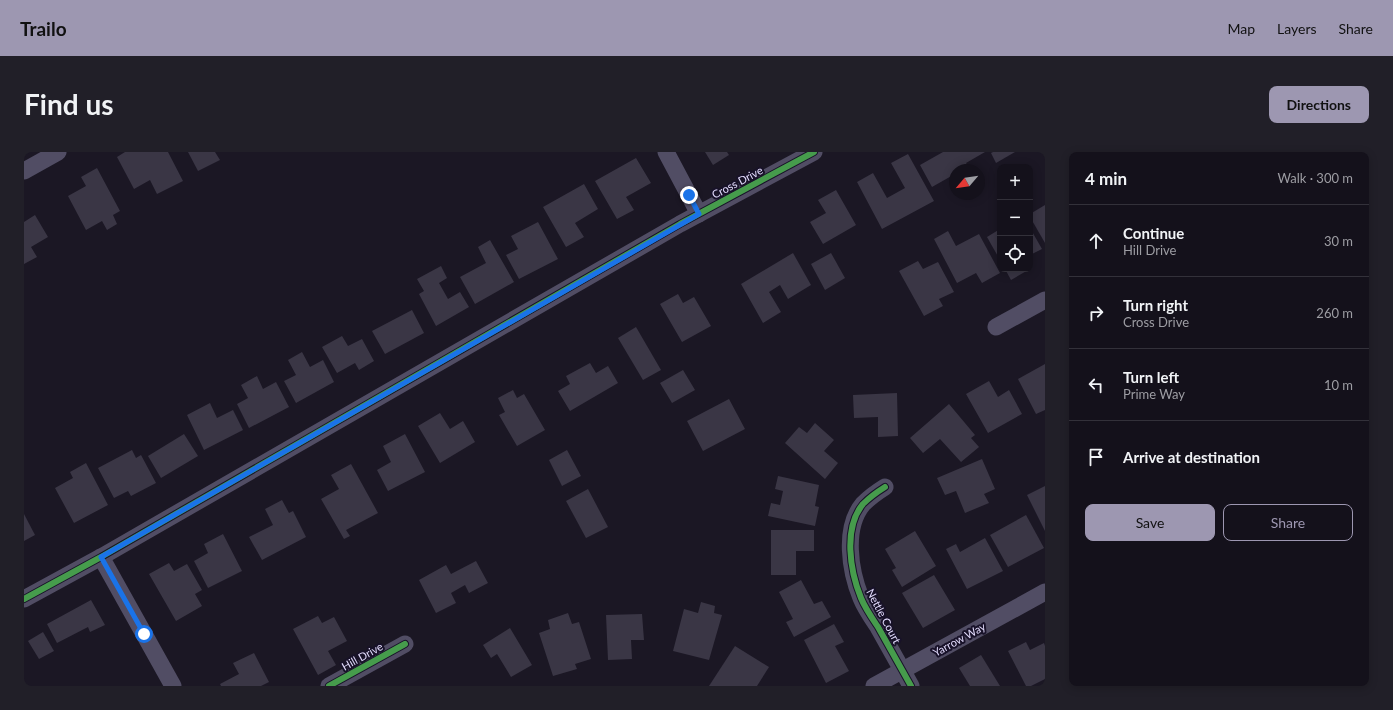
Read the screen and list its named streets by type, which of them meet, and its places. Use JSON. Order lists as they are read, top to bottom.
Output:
{
  "streets": {
    "street": [
      "Cross Drive",
      "Nettle Court",
      "Yarrow Way",
      "Hill Drive"
    ]
  },
  "crossings": [
    ["Nettle Court", "Yarrow Way"]
  ],
  "north": "bottom left",
  "page": {
    "header": "Trailo",
    "nav": ["Map", "Layers", "Share"],
    "buttons": [
      "Directions",
      ["Save", "Share"]
    ],
    "title": "Find us",
    "heading": ["4 min", "Walk · 300 m"],
    "map_buttons": ["+", "−"],
    "list": [
      ["Continue", "Hill Drive", "30 m"],
      ["Turn right", "Cross Drive", "260 m"],
      ["Turn left", "Prime Way", "10 m"],
      "Arrive at destination"
    ]
  }
}
